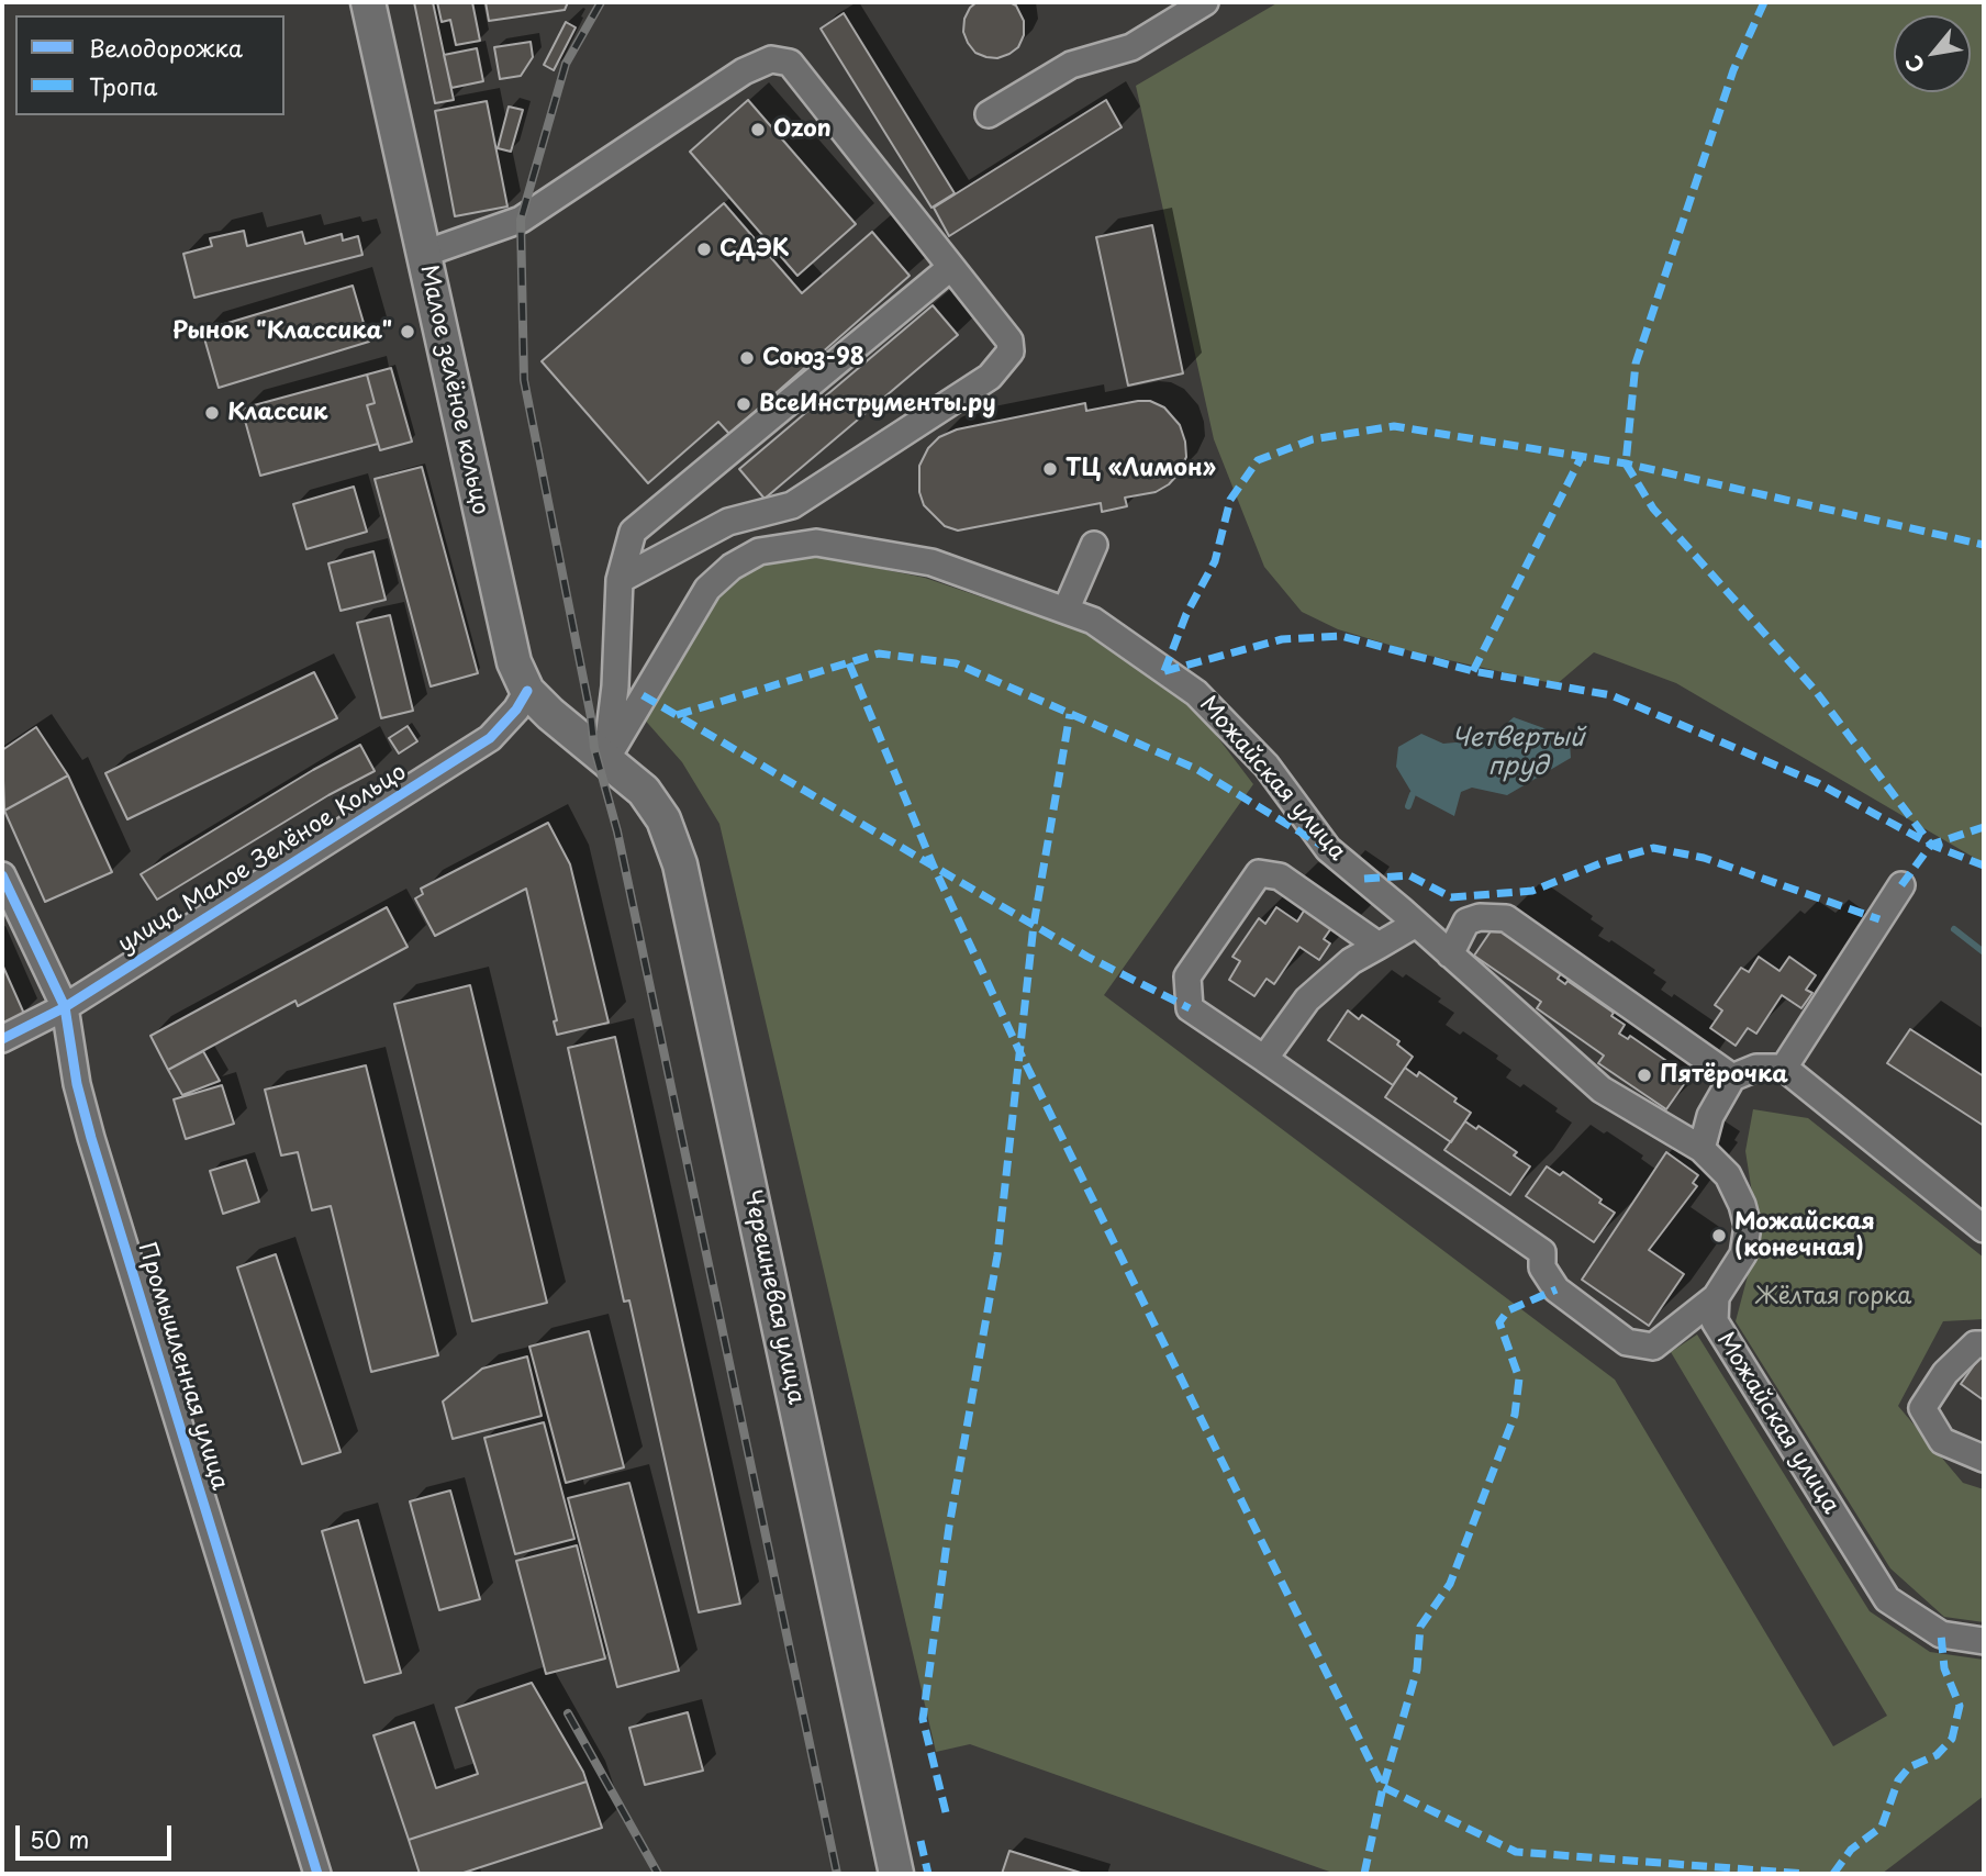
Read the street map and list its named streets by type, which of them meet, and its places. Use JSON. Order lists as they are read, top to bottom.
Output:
{
  "streets": {
    "main road": ["Малое зелёное кольцо", "Черешневая улица"],
    "street": ["Можайская улица", "улица Малое Зелёное Кольцо", "Промышленная улица"]
  },
  "crossings": [
    ["Малое зелёное кольцо", "Можайская улица"],
    ["Малое зелёное кольцо", "улица Малое Зелёное Кольцо"],
    ["Малое зелёное кольцо", "Черешневая улица"],
    ["Можайская улица", "Черешневая улица"],
    ["улица Малое Зелёное Кольцо", "Промышленная улица"]
  ],
  "water": ["Четвертый пруд"],
  "parks": ["Жёлтая горка"],
  "places": [
    "Ozon",
    "СДЭК",
    "Рынок \"Классика\"",
    "Союз-98",
    "ВсеИнструменты.ру",
    "Классик",
    "ТЦ «Лимон»",
    "Пятёрочка",
    "Можайская (конечная)"
  ],
  "legend": ["Велодорожка", "Тропа"],
  "scale_bar": "50 m",
  "north": "bottom left"
}
